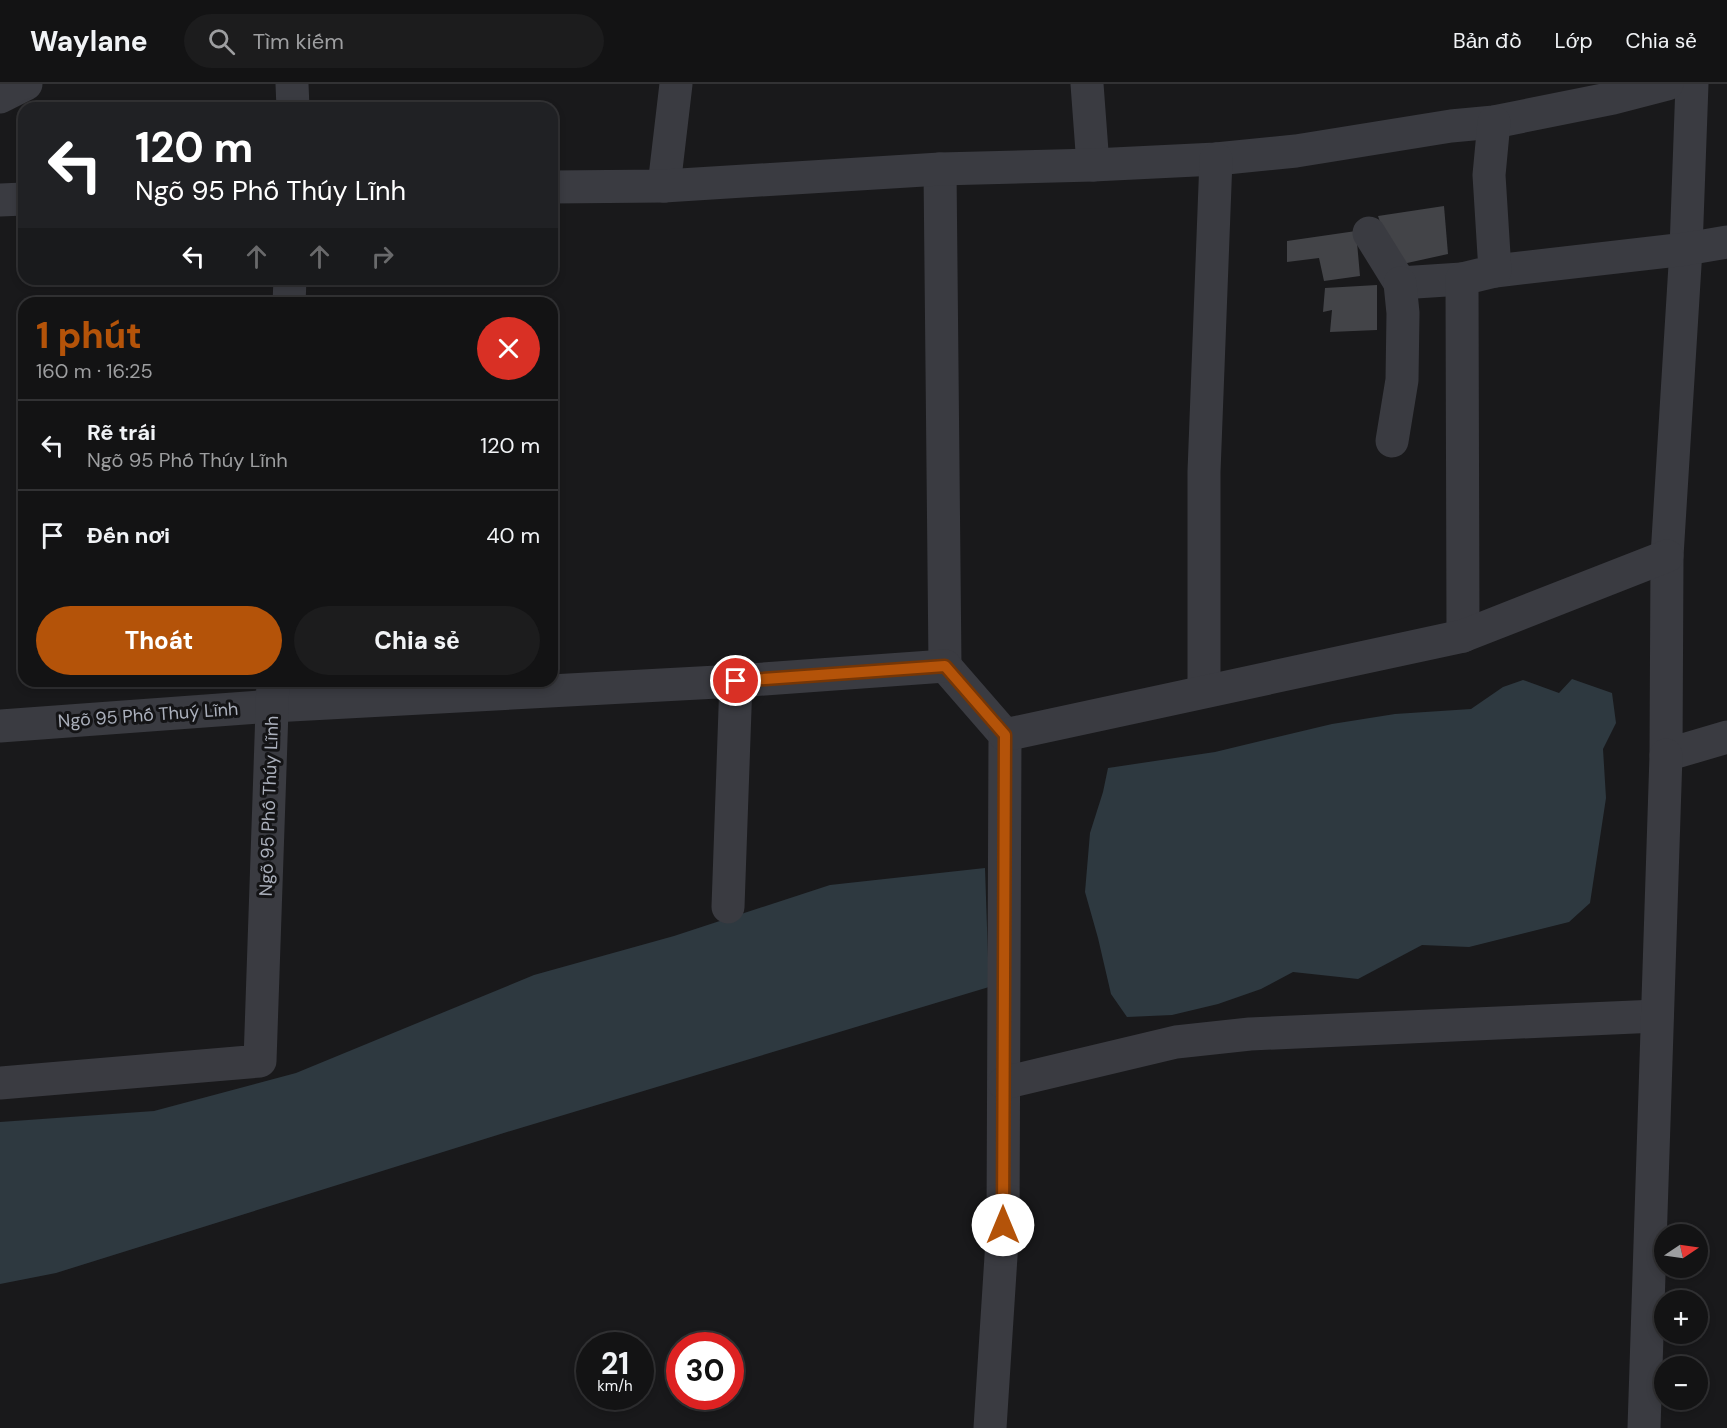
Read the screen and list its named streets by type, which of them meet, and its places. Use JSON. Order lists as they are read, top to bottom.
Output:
{
  "streets": {
    "street": ["Ngõ 95 Phố Thuý Lĩnh", "Ngõ 95 Phố Thúy Lĩnh"]
  },
  "crossings": [
    ["Ngõ 95 Phố Thuý Lĩnh", "Ngõ 95 Phố Thúy Lĩnh"]
  ],
  "north": "right",
  "page": {
    "header": "Waylane",
    "search": "Tìm kiếm",
    "nav": ["Bản đồ", "Lớp", "Chia sẻ"],
    "turn": ["120 m", "Ngõ 95 Phố Thúy Lĩnh"],
    "heading": ["1 phút", "160 m · 16:25"],
    "list": [
      {
        "name": "Rẽ trái",
        "note": "Ngõ 95 Phố Thúy Lĩnh",
        "value": "120 m"
      },
      {
        "name": "Đến nơi",
        "value": "40 m"
      }
    ],
    "buttons": ["Thoát", "Chia sẻ"],
    "map_buttons": ["+", "−"],
    "speed": "21 km/h",
    "limit": "30"
  }
}
